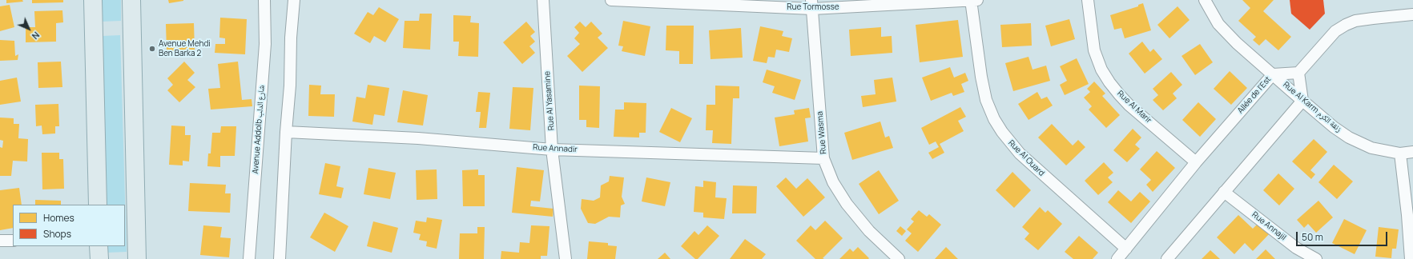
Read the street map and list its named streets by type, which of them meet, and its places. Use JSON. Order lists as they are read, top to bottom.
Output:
{
  "streets": {
    "street": [
      "Rue Tormosse",
      "Allée de l'Est",
      "Rue Al Yasamine",
      "Rue Al Marir",
      "Rue Al Karm زنقة الكرم",
      "Avenue Addolb شارع الدلب",
      "Rue Wasma",
      "Rue Annadir",
      "Rue Al Ouard",
      "Rue Annajil"
    ]
  },
  "crossings": [
    ["Rue Tormosse", "Rue Wasma"],
    ["Rue Tormosse", "Rue Al Ouard"],
    ["Allée de l'Est", "Rue Al Marir"],
    ["Allée de l'Est", "Rue Al Karm زنقة الكرم"],
    ["Allée de l'Est", "Rue Al Ouard"],
    ["Rue Al Yasamine", "Rue Annadir"],
    ["Rue Wasma", "Rue Annadir"]
  ],
  "places": ["Avenue Mehdi Ben Barka 2"],
  "legend": ["Homes", "Shops"],
  "scale_bar": "50 m",
  "north": "bottom right"
}
